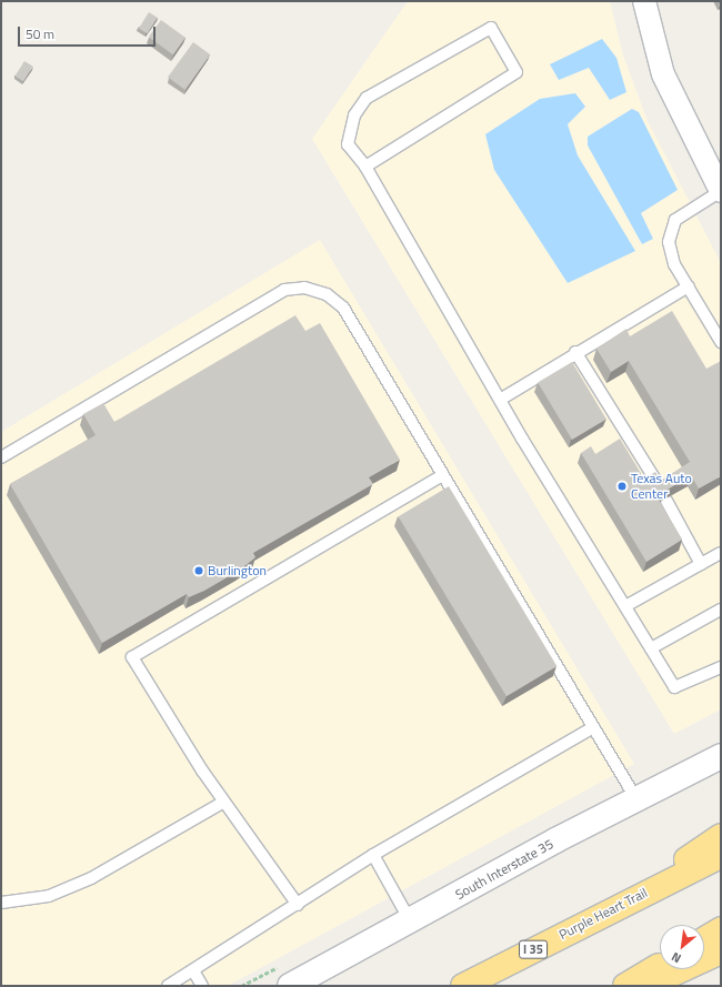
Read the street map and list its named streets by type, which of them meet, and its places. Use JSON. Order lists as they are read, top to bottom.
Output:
{
  "streets": {
    "highway": ["Purple Heart Trail", "I 35"],
    "main road": ["South Interstate 35"]
  },
  "places": ["Texas Auto Center", "Burlington"],
  "scale_bar": "50 m",
  "north": "bottom left"
}
